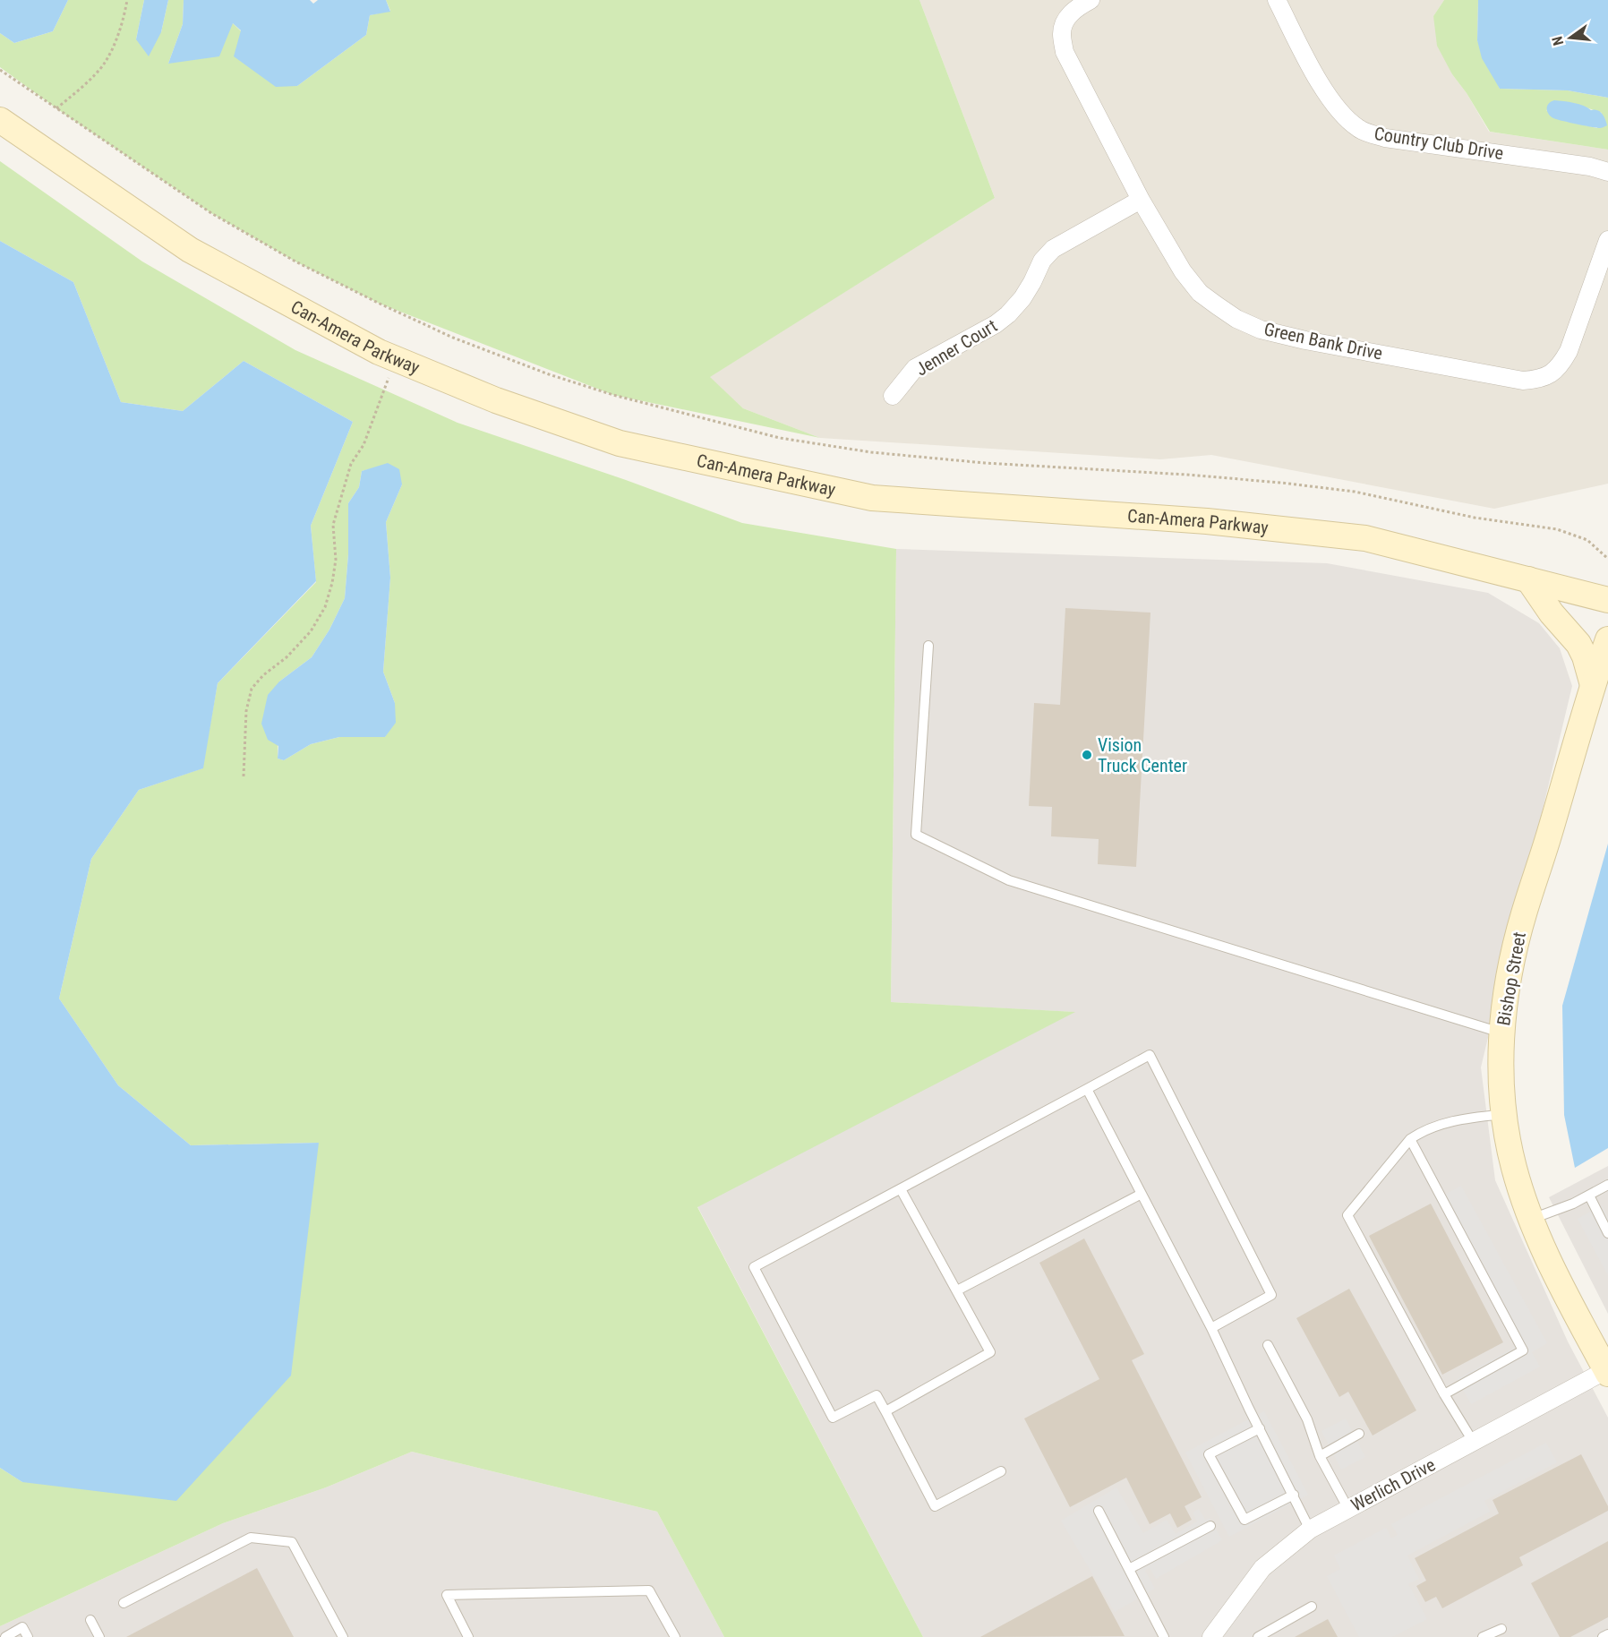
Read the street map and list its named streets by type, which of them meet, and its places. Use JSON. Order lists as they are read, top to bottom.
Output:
{
  "streets": {
    "main road": ["Can-Amera Parkway", "Bishop Street"],
    "street": [
      "Country Club Drive",
      "Green Bank Drive",
      "Jenner Court",
      "Werlich Drive"
    ]
  },
  "crossings": [
    ["Green Bank Drive", "Jenner Court"],
    ["Bishop Street", "Werlich Drive"]
  ],
  "places": ["Vision Truck Center"],
  "north": "left"
}
